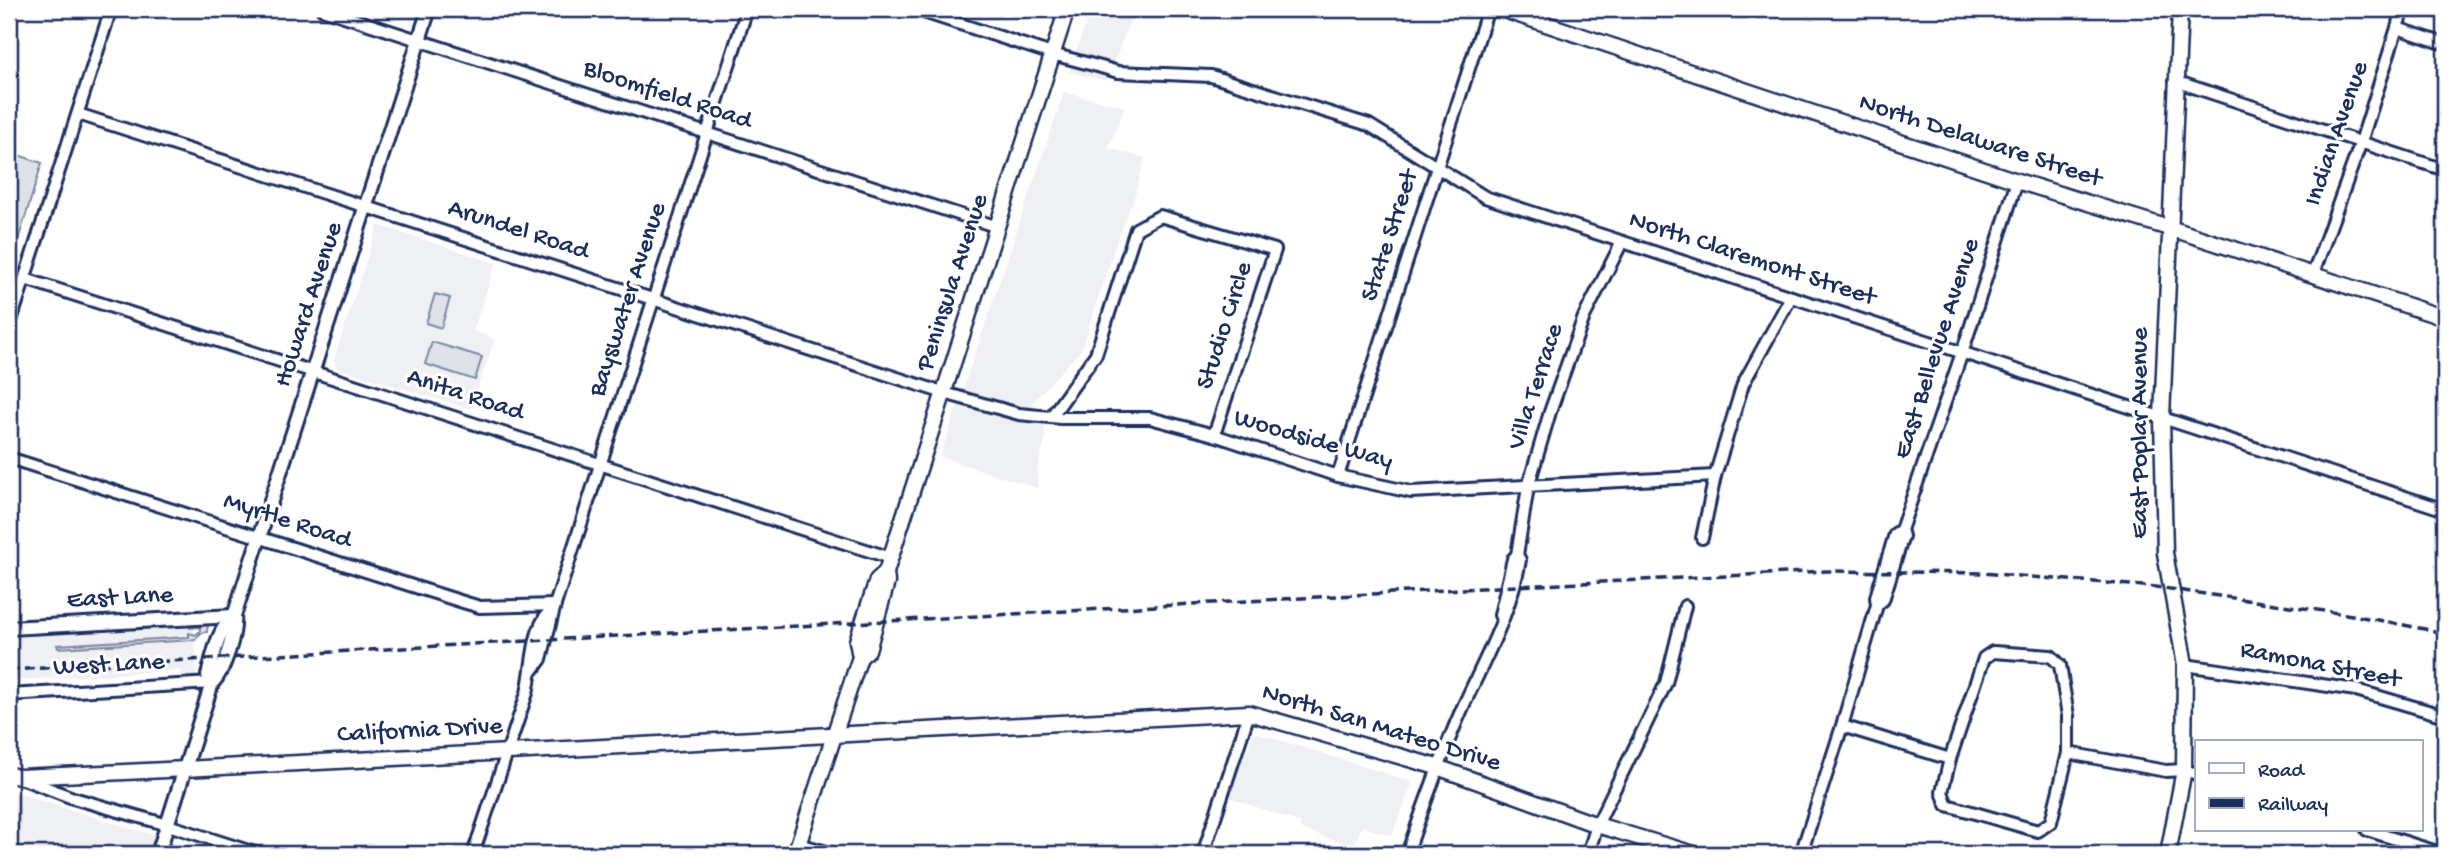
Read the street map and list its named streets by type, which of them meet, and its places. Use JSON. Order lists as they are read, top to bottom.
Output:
{
  "streets": {
    "main road": [
      "North Delaware Street",
      "Peninsula Avenue",
      "East Poplar Avenue",
      "North San Mateo Drive",
      "California Drive"
    ],
    "street": [
      "Bloomfield Road",
      "Indian Avenue",
      "Arundel Road",
      "State Street",
      "North Claremont Street",
      "Bayswater Avenue",
      "Howard Avenue",
      "Studio Circle",
      "East Bellevue Avenue",
      "Villa Terrace",
      "Anita Road",
      "Woodside Way",
      "Myrtle Road",
      "East Lane",
      "West Lane",
      "Ramona Street"
    ]
  },
  "crossings": [
    ["Bloomfield Road", "Peninsula Avenue"],
    ["Bloomfield Road", "Bayswater Avenue"],
    ["Bloomfield Road", "Howard Avenue"],
    ["Indian Avenue", "North Delaware Street"],
    ["North Delaware Street", "East Bellevue Avenue"],
    ["North Delaware Street", "East Poplar Avenue"],
    ["Arundel Road", "Peninsula Avenue"],
    ["Arundel Road", "Bayswater Avenue"],
    ["Arundel Road", "Howard Avenue"],
    ["Arundel Road", "Woodside Way"],
    ["State Street", "North Claremont Street"],
    ["State Street", "Woodside Way"],
    ["North Claremont Street", "Peninsula Avenue"],
    ["North Claremont Street", "East Bellevue Avenue"],
    ["North Claremont Street", "Villa Terrace"],
    ["North Claremont Street", "East Poplar Avenue"],
    ["Peninsula Avenue", "Anita Road"],
    ["Peninsula Avenue", "Woodside Way"],
    ["Peninsula Avenue", "North San Mateo Drive"],
    ["Peninsula Avenue", "California Drive"],
    ["Bayswater Avenue", "Anita Road"],
    ["Bayswater Avenue", "Myrtle Road"],
    ["Bayswater Avenue", "California Drive"],
    ["Howard Avenue", "Anita Road"],
    ["Howard Avenue", "Myrtle Road"],
    ["Howard Avenue", "East Lane"],
    ["Howard Avenue", "West Lane"],
    ["Howard Avenue", "California Drive"],
    ["Studio Circle", "Woodside Way"],
    ["Villa Terrace", "Woodside Way"],
    ["Villa Terrace", "North San Mateo Drive"],
    ["East Poplar Avenue", "Ramona Street"],
    ["North San Mateo Drive", "California Drive"]
  ],
  "legend": ["Road", "Railway"]
}
